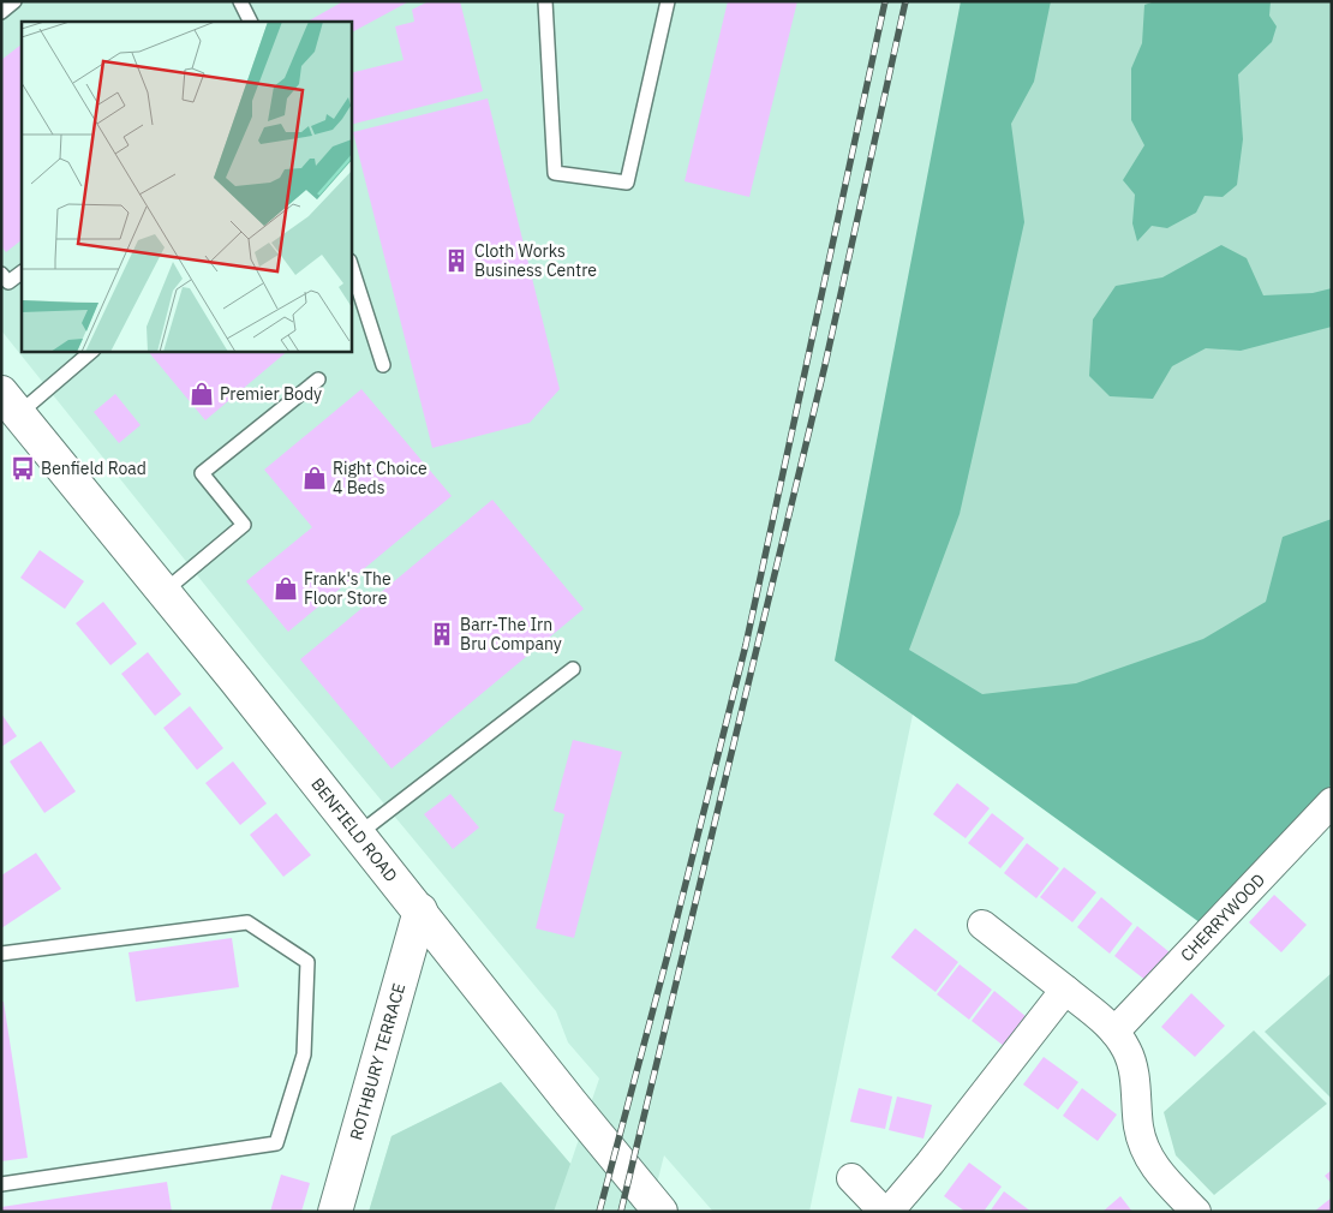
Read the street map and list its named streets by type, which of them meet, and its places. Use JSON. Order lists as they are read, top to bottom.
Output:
{
  "streets": {
    "street": ["BENFIELD ROAD", "CHERRYWOOD", "ROTHBURY TERRACE"]
  },
  "crossings": [
    ["BENFIELD ROAD", "ROTHBURY TERRACE"]
  ],
  "places": {
    "building": ["Cloth Works Business Centre", "Barr-The Irn Bru Company"],
    "shop": ["Premier Body", "Right Choice 4 Beds", "Frank's The Floor Store"],
    "bus stop": ["Benfield Road"]
  }
}
